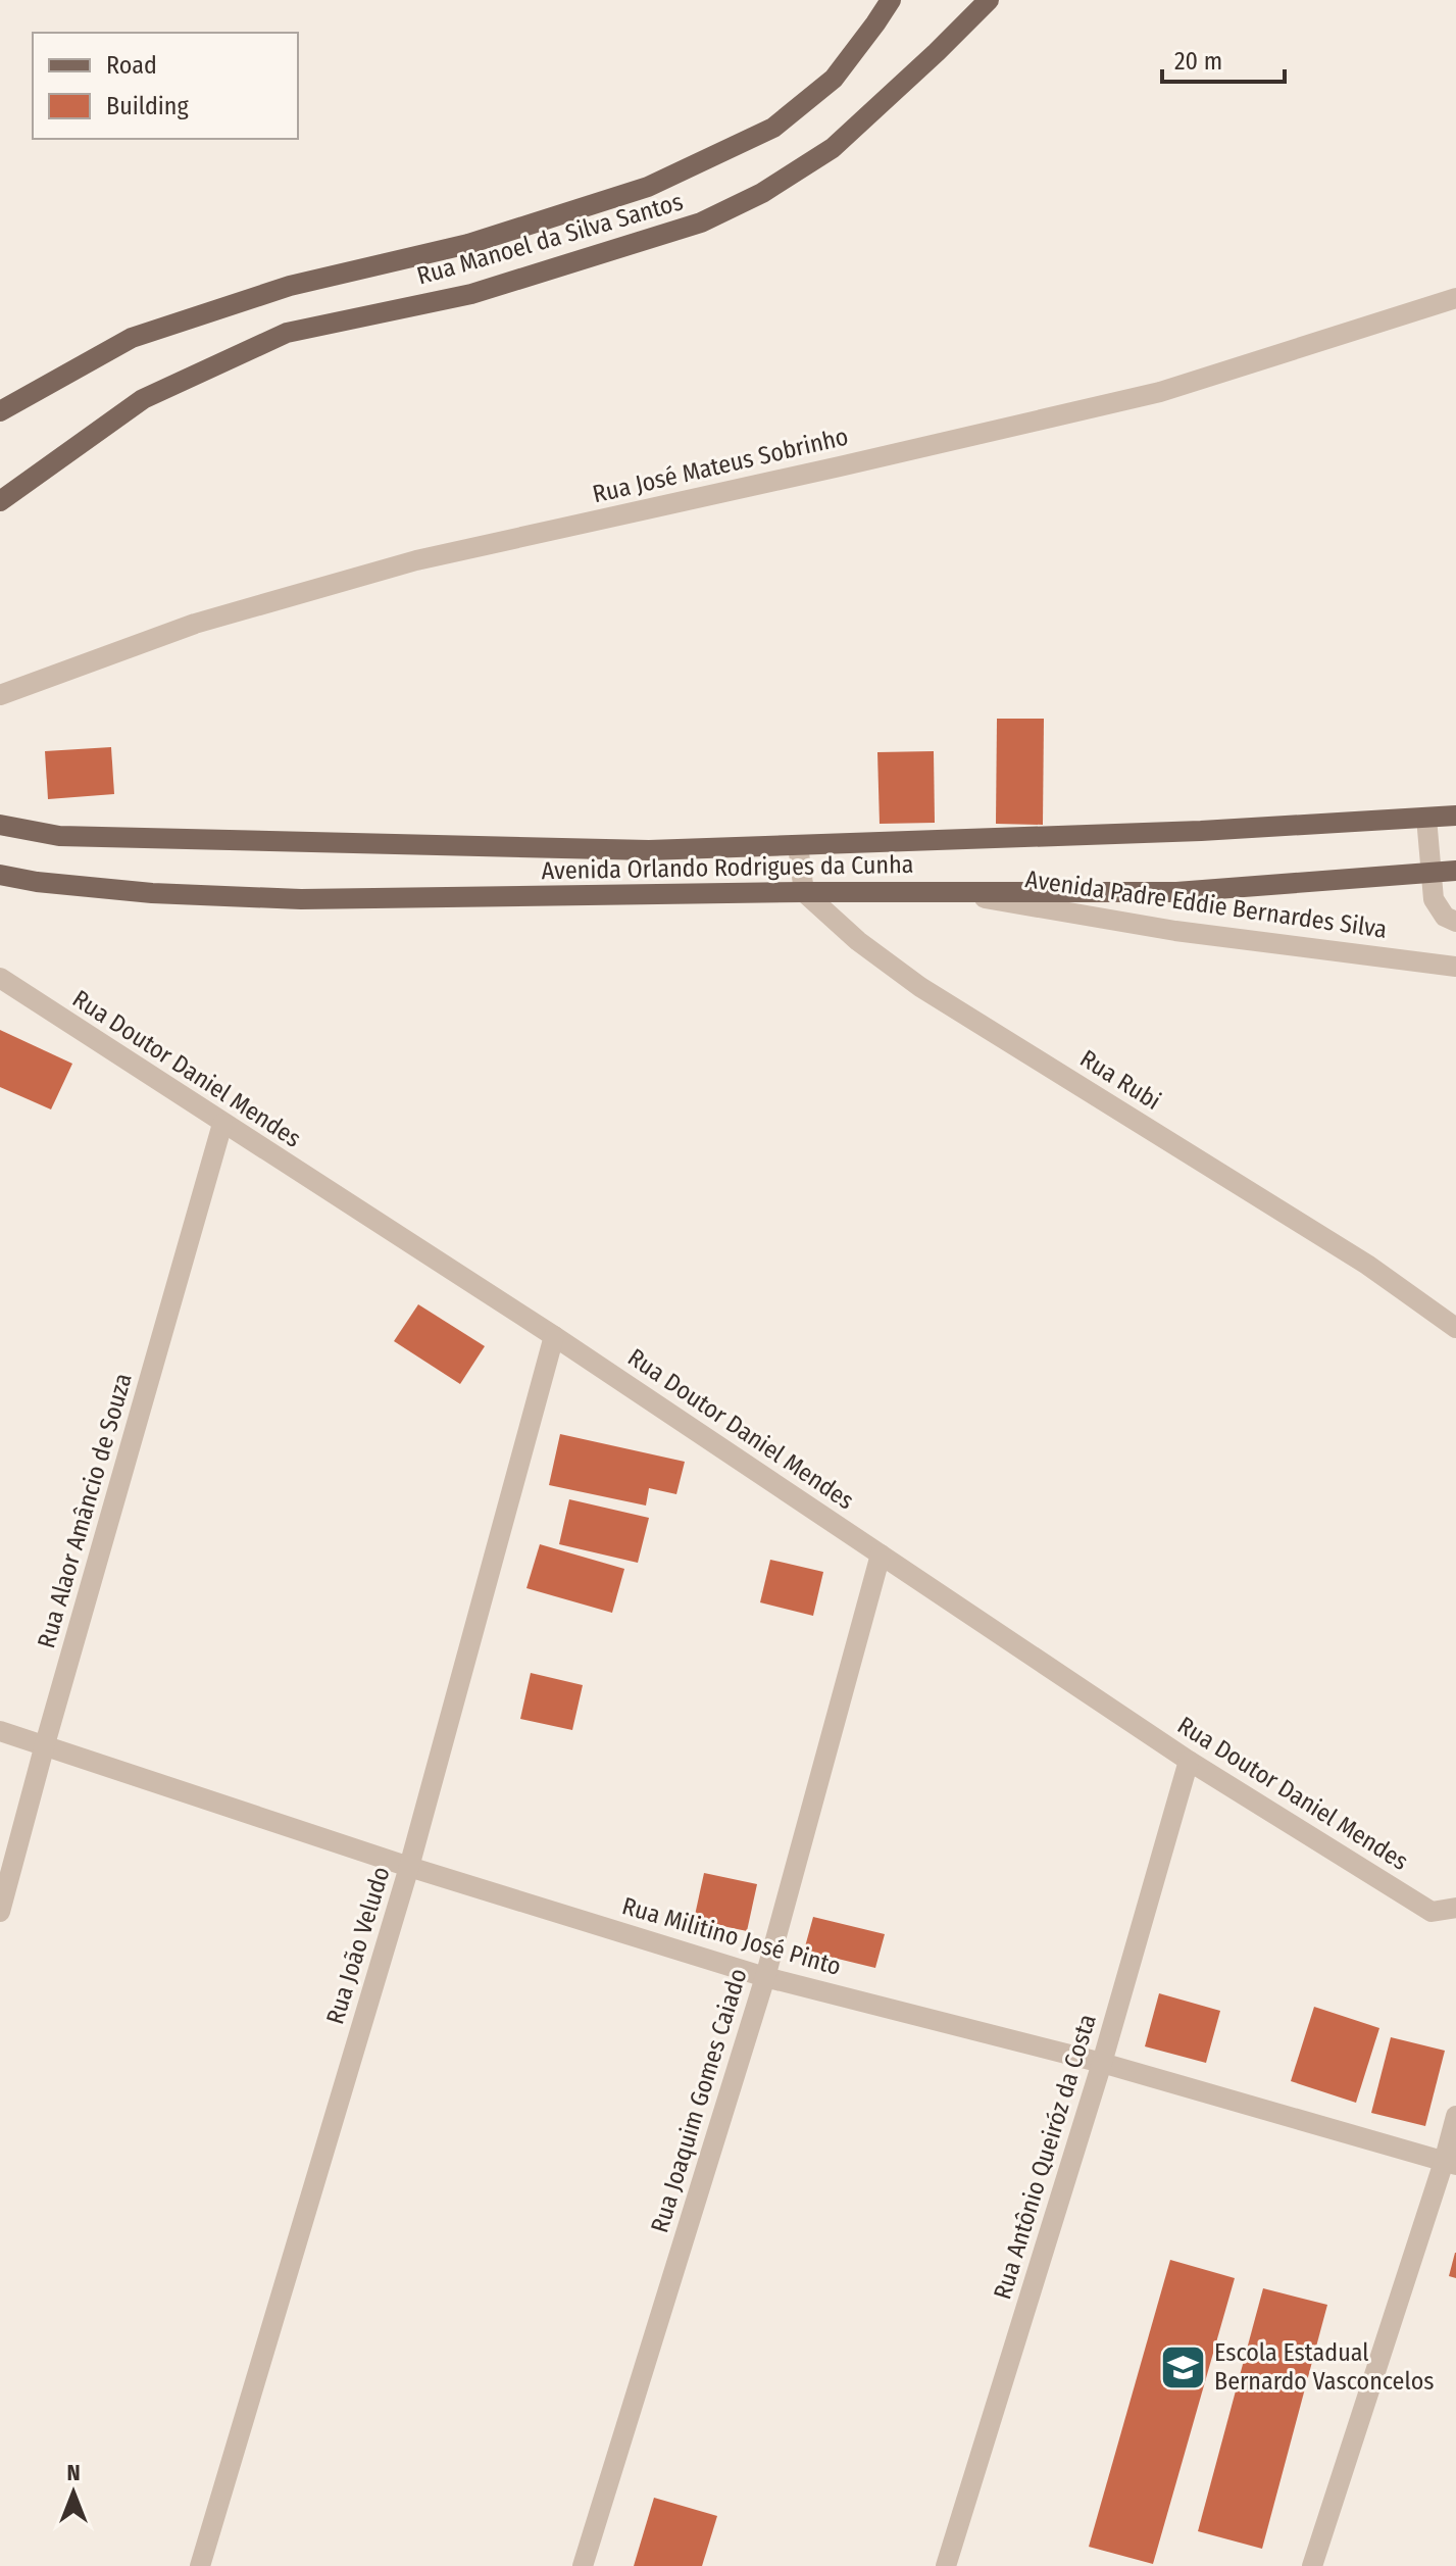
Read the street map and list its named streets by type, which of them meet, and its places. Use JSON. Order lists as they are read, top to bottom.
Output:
{
  "streets": {
    "main road": ["Rua Manoel da Silva Santos", "Avenida Orlando Rodrigues da Cunha"],
    "street": [
      "Rua José Mateus Sobrinho",
      "Avenida Padre Eddie Bernardes Silva",
      "Rua Doutor Daniel Mendes",
      "Rua Rubi",
      "Rua Alaor Amâncio de Souza",
      "Rua Militino José Pinto",
      "Rua João Veludo",
      "Rua Joaquim Gomes Caiado",
      "Rua Antônio Queiróz da Costa"
    ]
  },
  "crossings": [
    ["Avenida Orlando Rodrigues da Cunha", "Avenida Padre Eddie Bernardes Silva"],
    ["Avenida Orlando Rodrigues da Cunha", "Rua Rubi"],
    ["Rua Doutor Daniel Mendes", "Rua Alaor Amâncio de Souza"],
    ["Rua Doutor Daniel Mendes", "Rua João Veludo"],
    ["Rua Doutor Daniel Mendes", "Rua Joaquim Gomes Caiado"],
    ["Rua Doutor Daniel Mendes", "Rua Antônio Queiróz da Costa"],
    ["Rua Alaor Amâncio de Souza", "Rua Militino José Pinto"],
    ["Rua Militino José Pinto", "Rua João Veludo"],
    ["Rua Militino José Pinto", "Rua Joaquim Gomes Caiado"],
    ["Rua Militino José Pinto", "Rua Antônio Queiróz da Costa"]
  ],
  "places": {
    "school or university": ["Escola Estadual Bernardo Vasconcelos"]
  },
  "legend": ["Road", "Building"],
  "scale_bar": "20 m",
  "north": "top"
}
